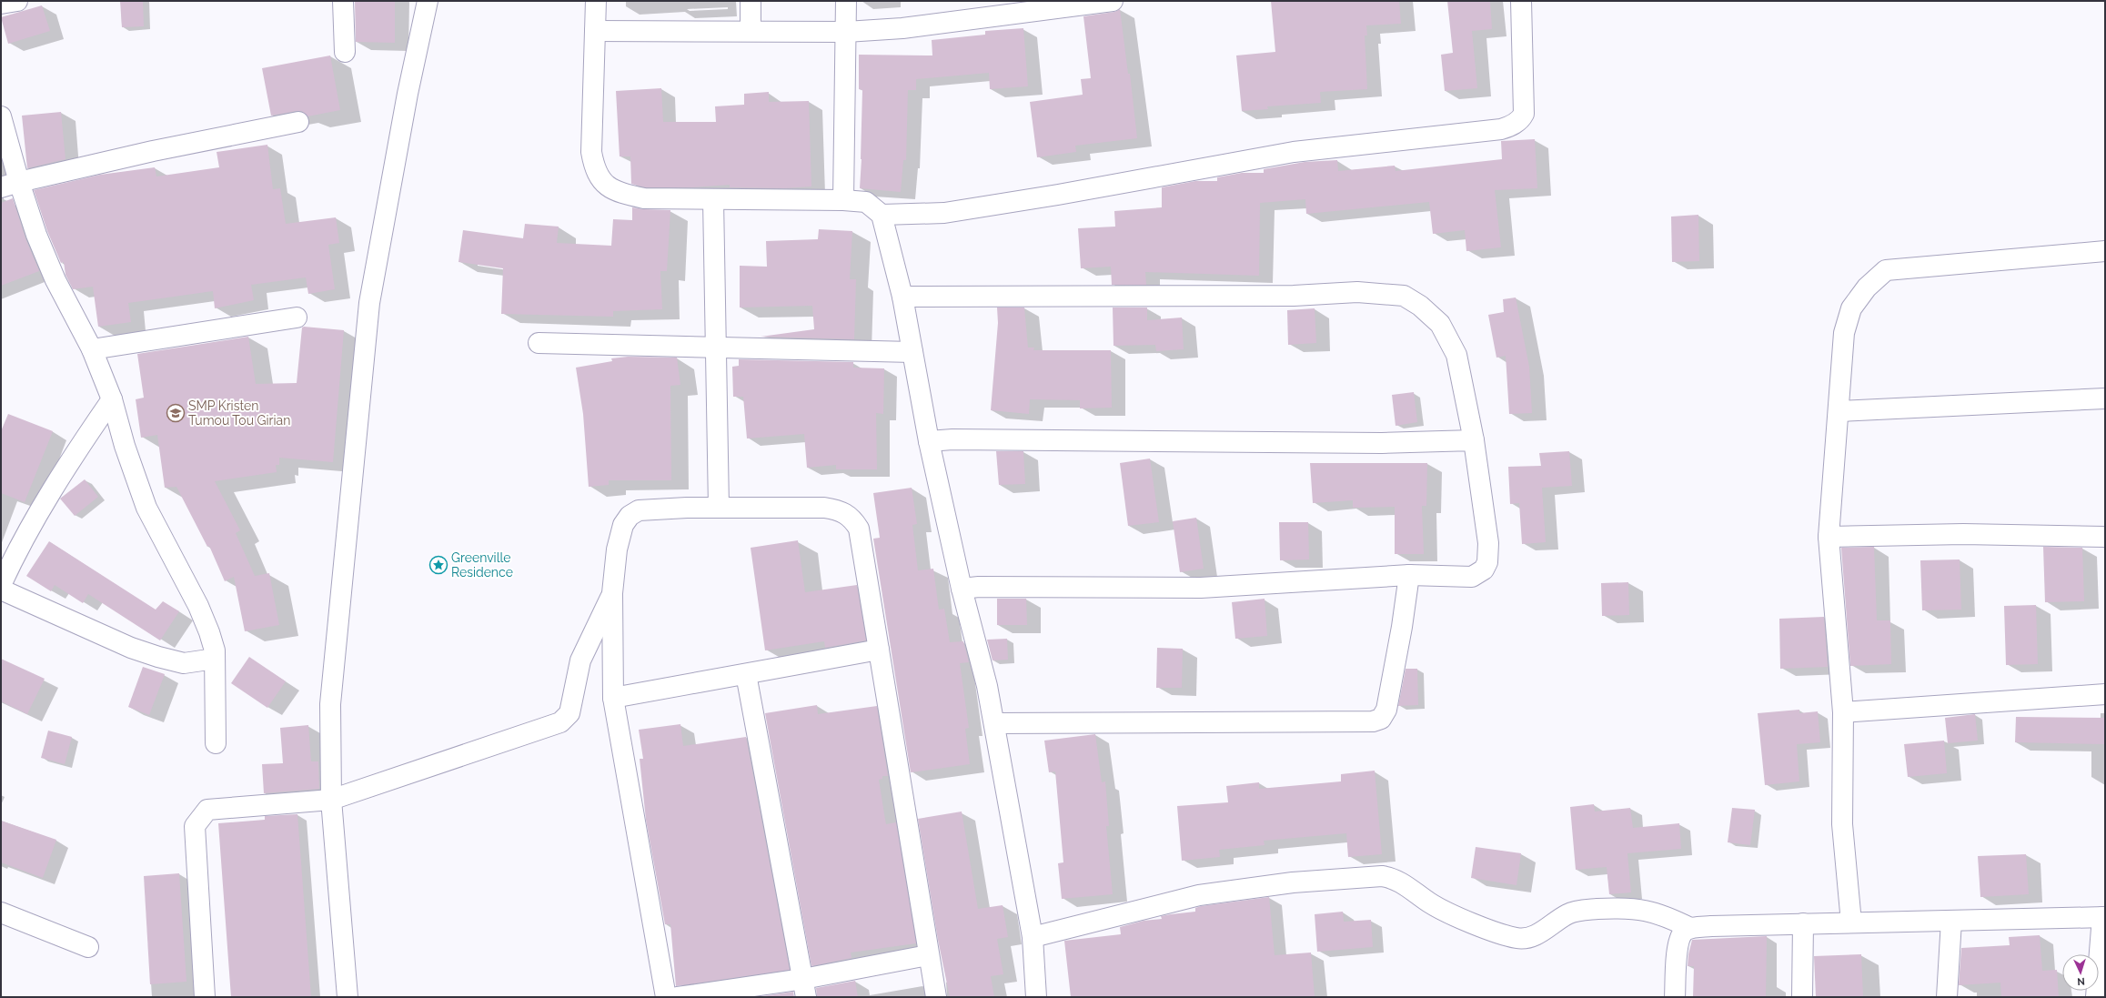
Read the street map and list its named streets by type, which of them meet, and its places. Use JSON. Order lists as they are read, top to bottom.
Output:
{
  "places": {
    "school or university": ["SMP Kristen Tumou Tou Girian"],
    "place": ["Greenville Residence"]
  },
  "north": "bottom"
}
